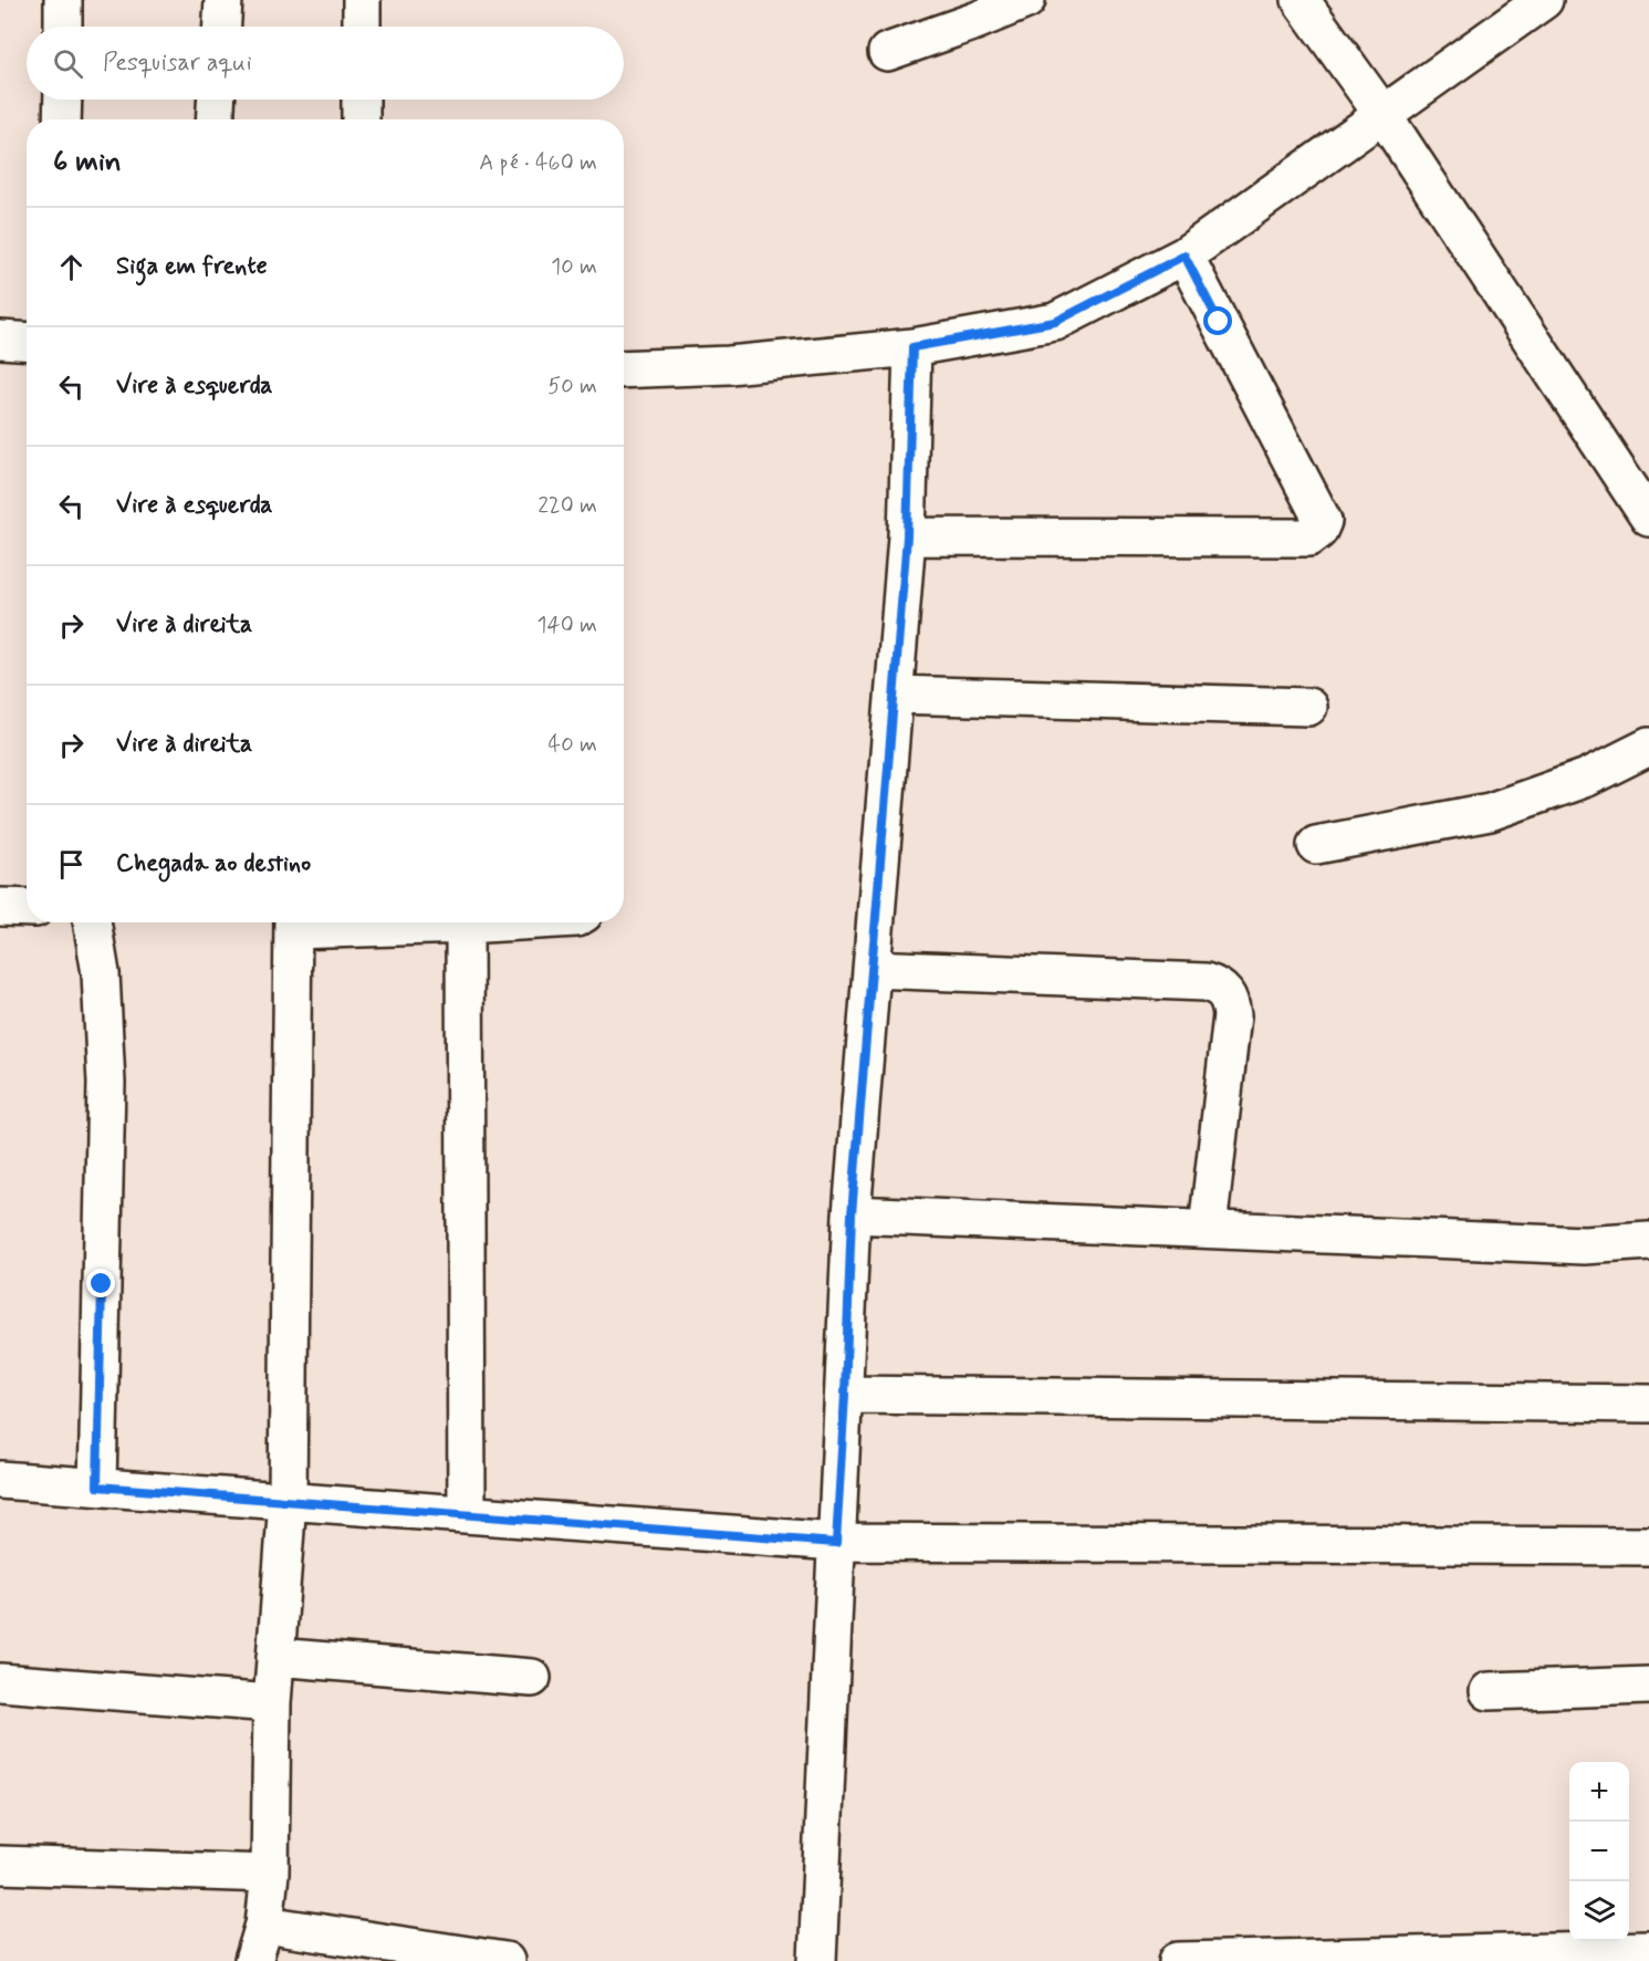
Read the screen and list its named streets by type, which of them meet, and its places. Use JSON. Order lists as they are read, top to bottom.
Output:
{
  "page": {
    "search": "Pesquisar aqui",
    "heading": ["6 min", "A pé · 460 m"],
    "list": [
      ["Siga em frente", "10 m"],
      ["Vire à esquerda", "50 m"],
      ["Vire à esquerda", "220 m"],
      ["Vire à direita", "140 m"],
      ["Vire à direita", "40 m"],
      "Chegada ao destino"
    ],
    "map_buttons": ["+", "−"]
  }
}
